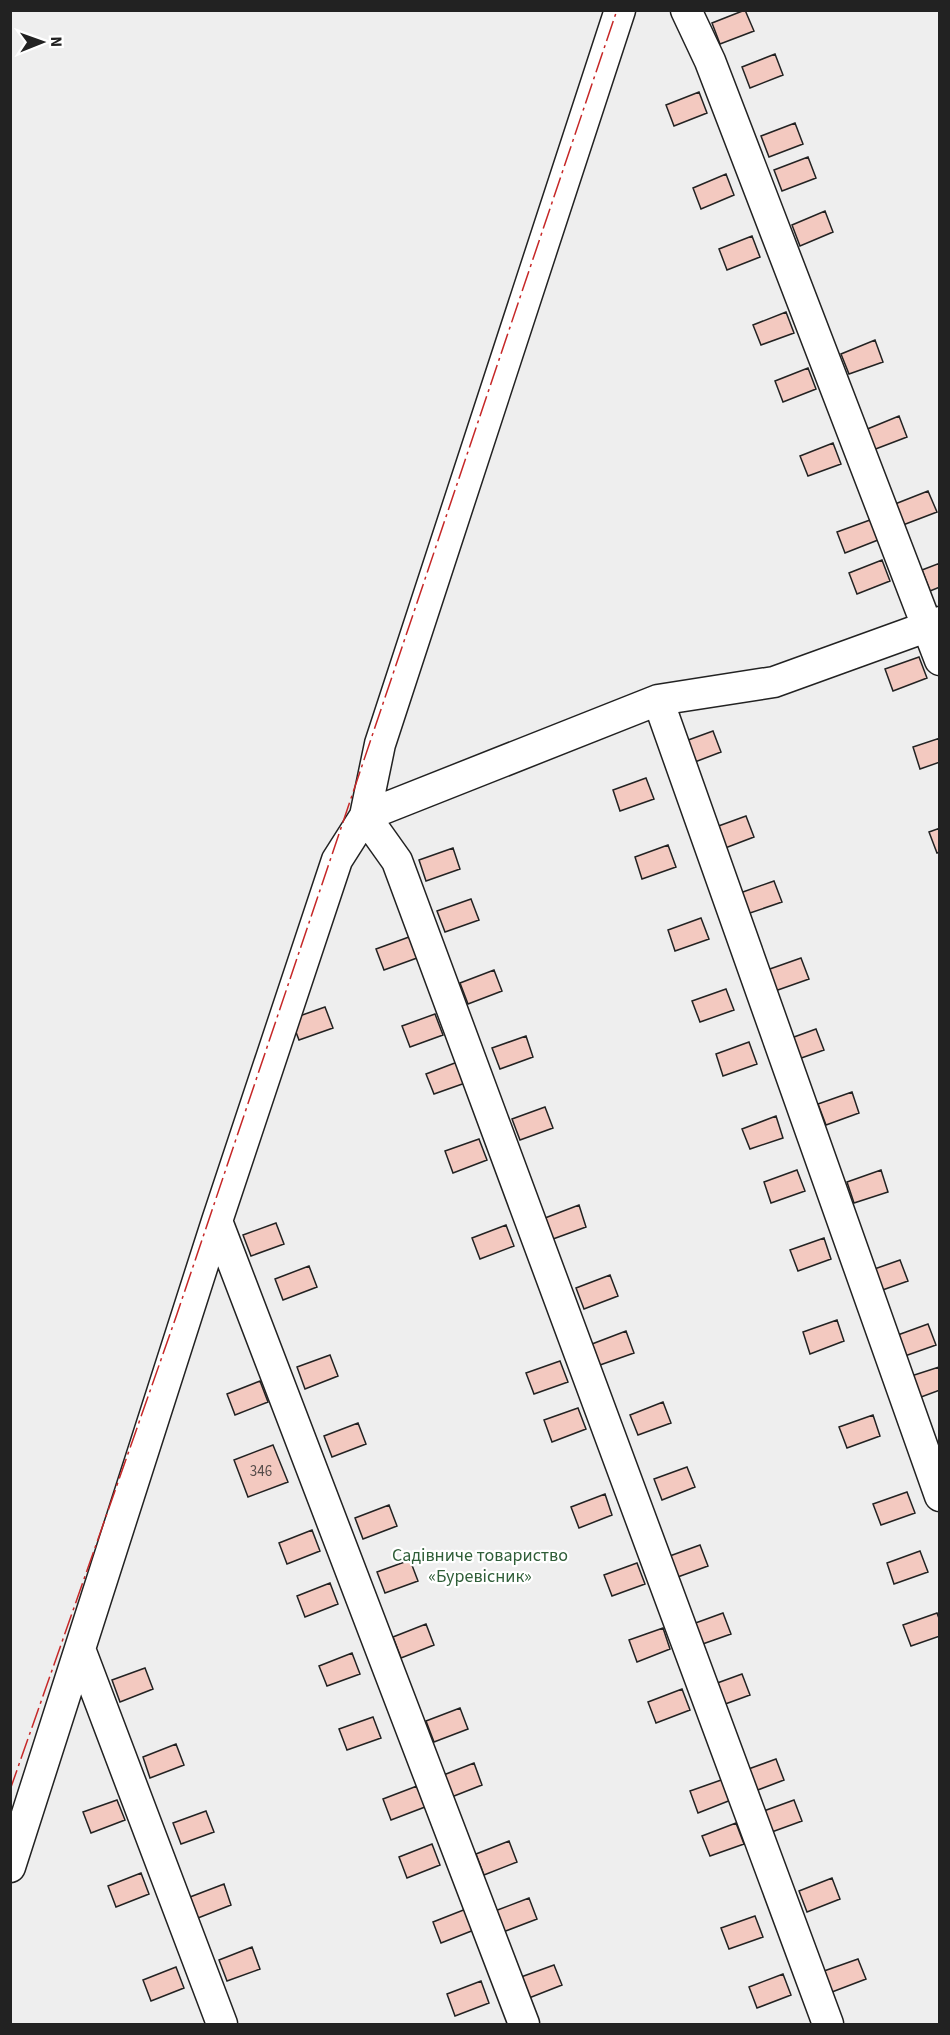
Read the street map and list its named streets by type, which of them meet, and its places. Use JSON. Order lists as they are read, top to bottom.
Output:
{
  "parks": ["Садівниче товариство «Буревісник»"],
  "house_numbers": ["346"],
  "north": "right"
}
